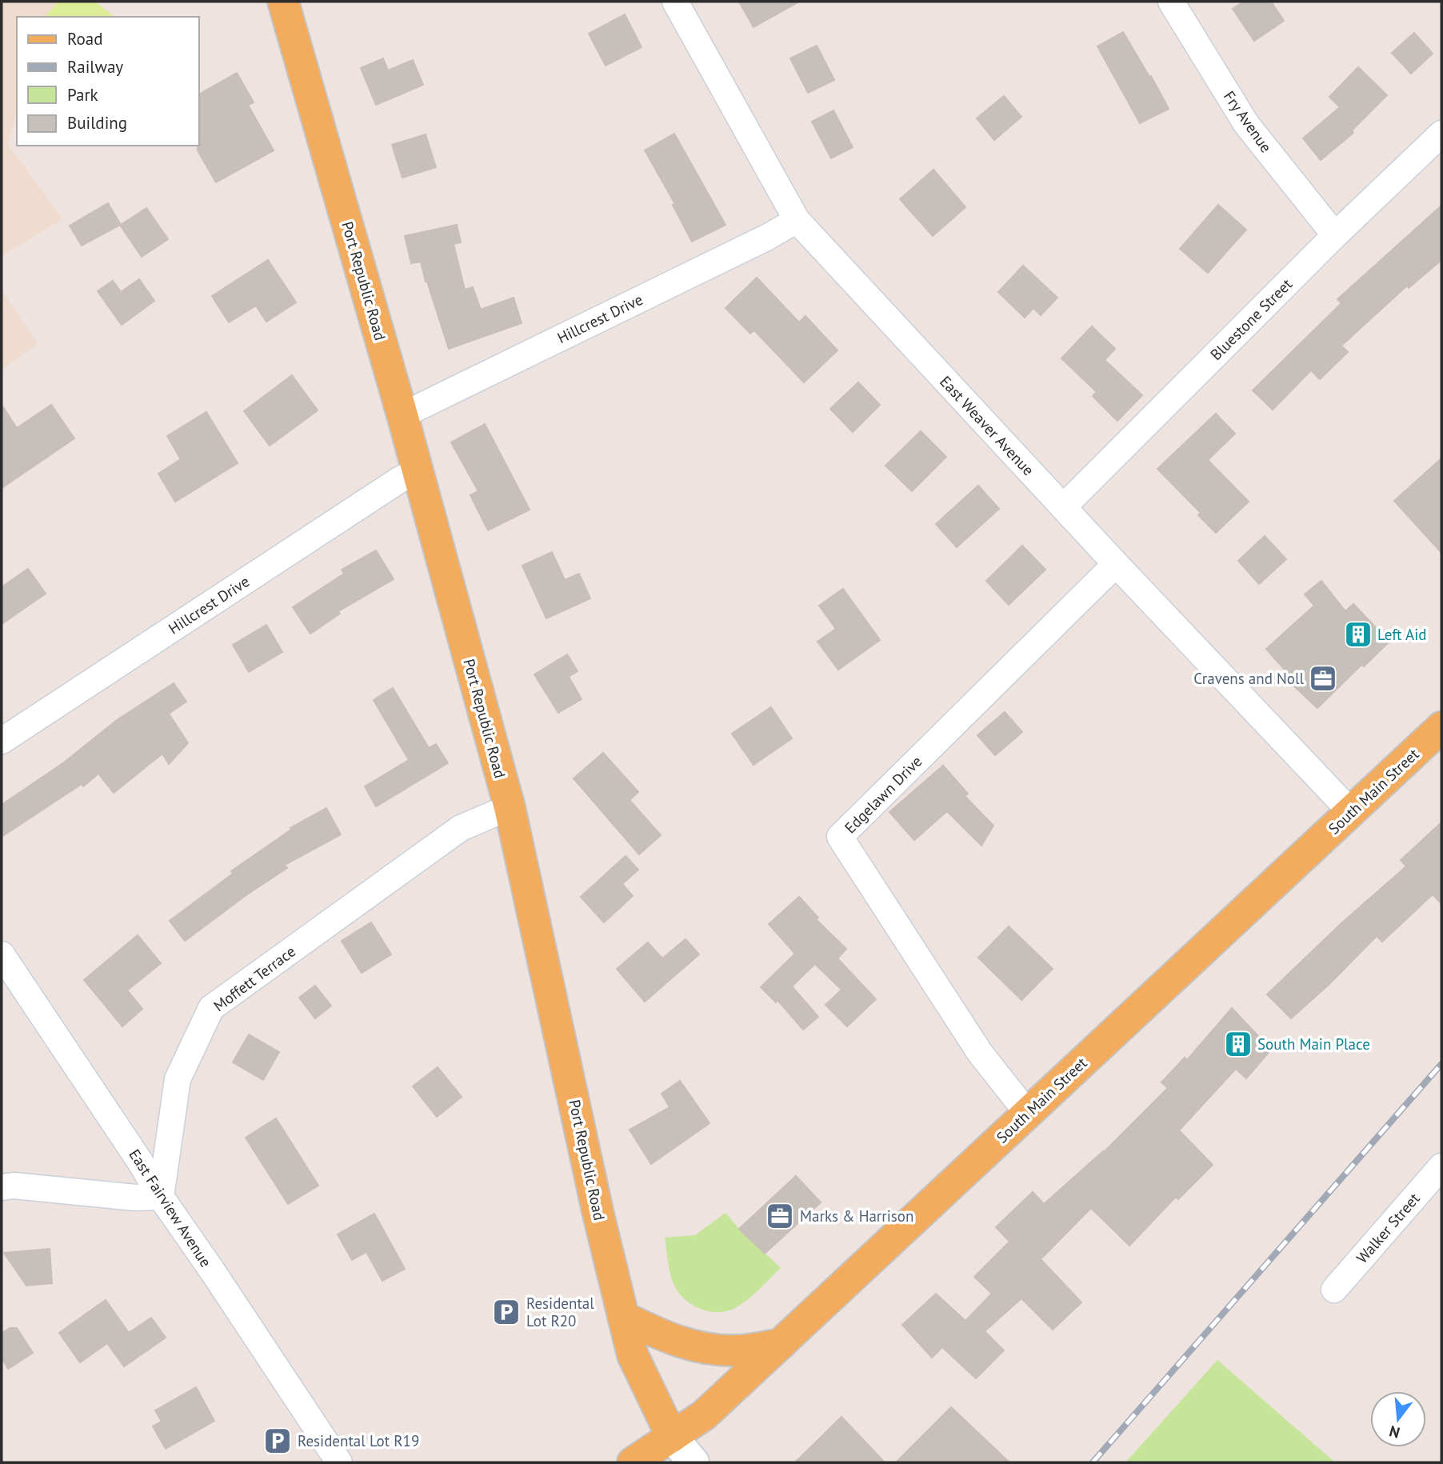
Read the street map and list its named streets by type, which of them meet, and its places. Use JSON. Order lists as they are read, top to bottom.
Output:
{
  "streets": {
    "main road": ["Port Republic Road", "South Main Street"],
    "street": [
      "Fry Avenue",
      "Hillcrest Drive",
      "Bluestone Street",
      "East Weaver Avenue",
      "Edgelawn Drive",
      "Moffett Terrace",
      "East Fairview Avenue",
      "Walker Street"
    ]
  },
  "crossings": [
    ["Fry Avenue", "Bluestone Street"],
    ["Port Republic Road", "Hillcrest Drive"],
    ["Port Republic Road", "South Main Street"],
    ["Port Republic Road", "Moffett Terrace"],
    ["Hillcrest Drive", "East Weaver Avenue"],
    ["Bluestone Street", "East Weaver Avenue"],
    ["East Weaver Avenue", "South Main Street"],
    ["East Weaver Avenue", "Edgelawn Drive"],
    ["South Main Street", "Edgelawn Drive"],
    ["Moffett Terrace", "East Fairview Avenue"]
  ],
  "places": {
    "building": ["Left Aid", "South Main Place"],
    "office": ["Cravens and Noll", "Marks & Harrison"],
    "parking": ["Residental Lot R20", "Residental Lot R19"]
  },
  "legend": [
    "Road",
    "Railway",
    "Park",
    "Building"
  ],
  "north": "bottom"
}
